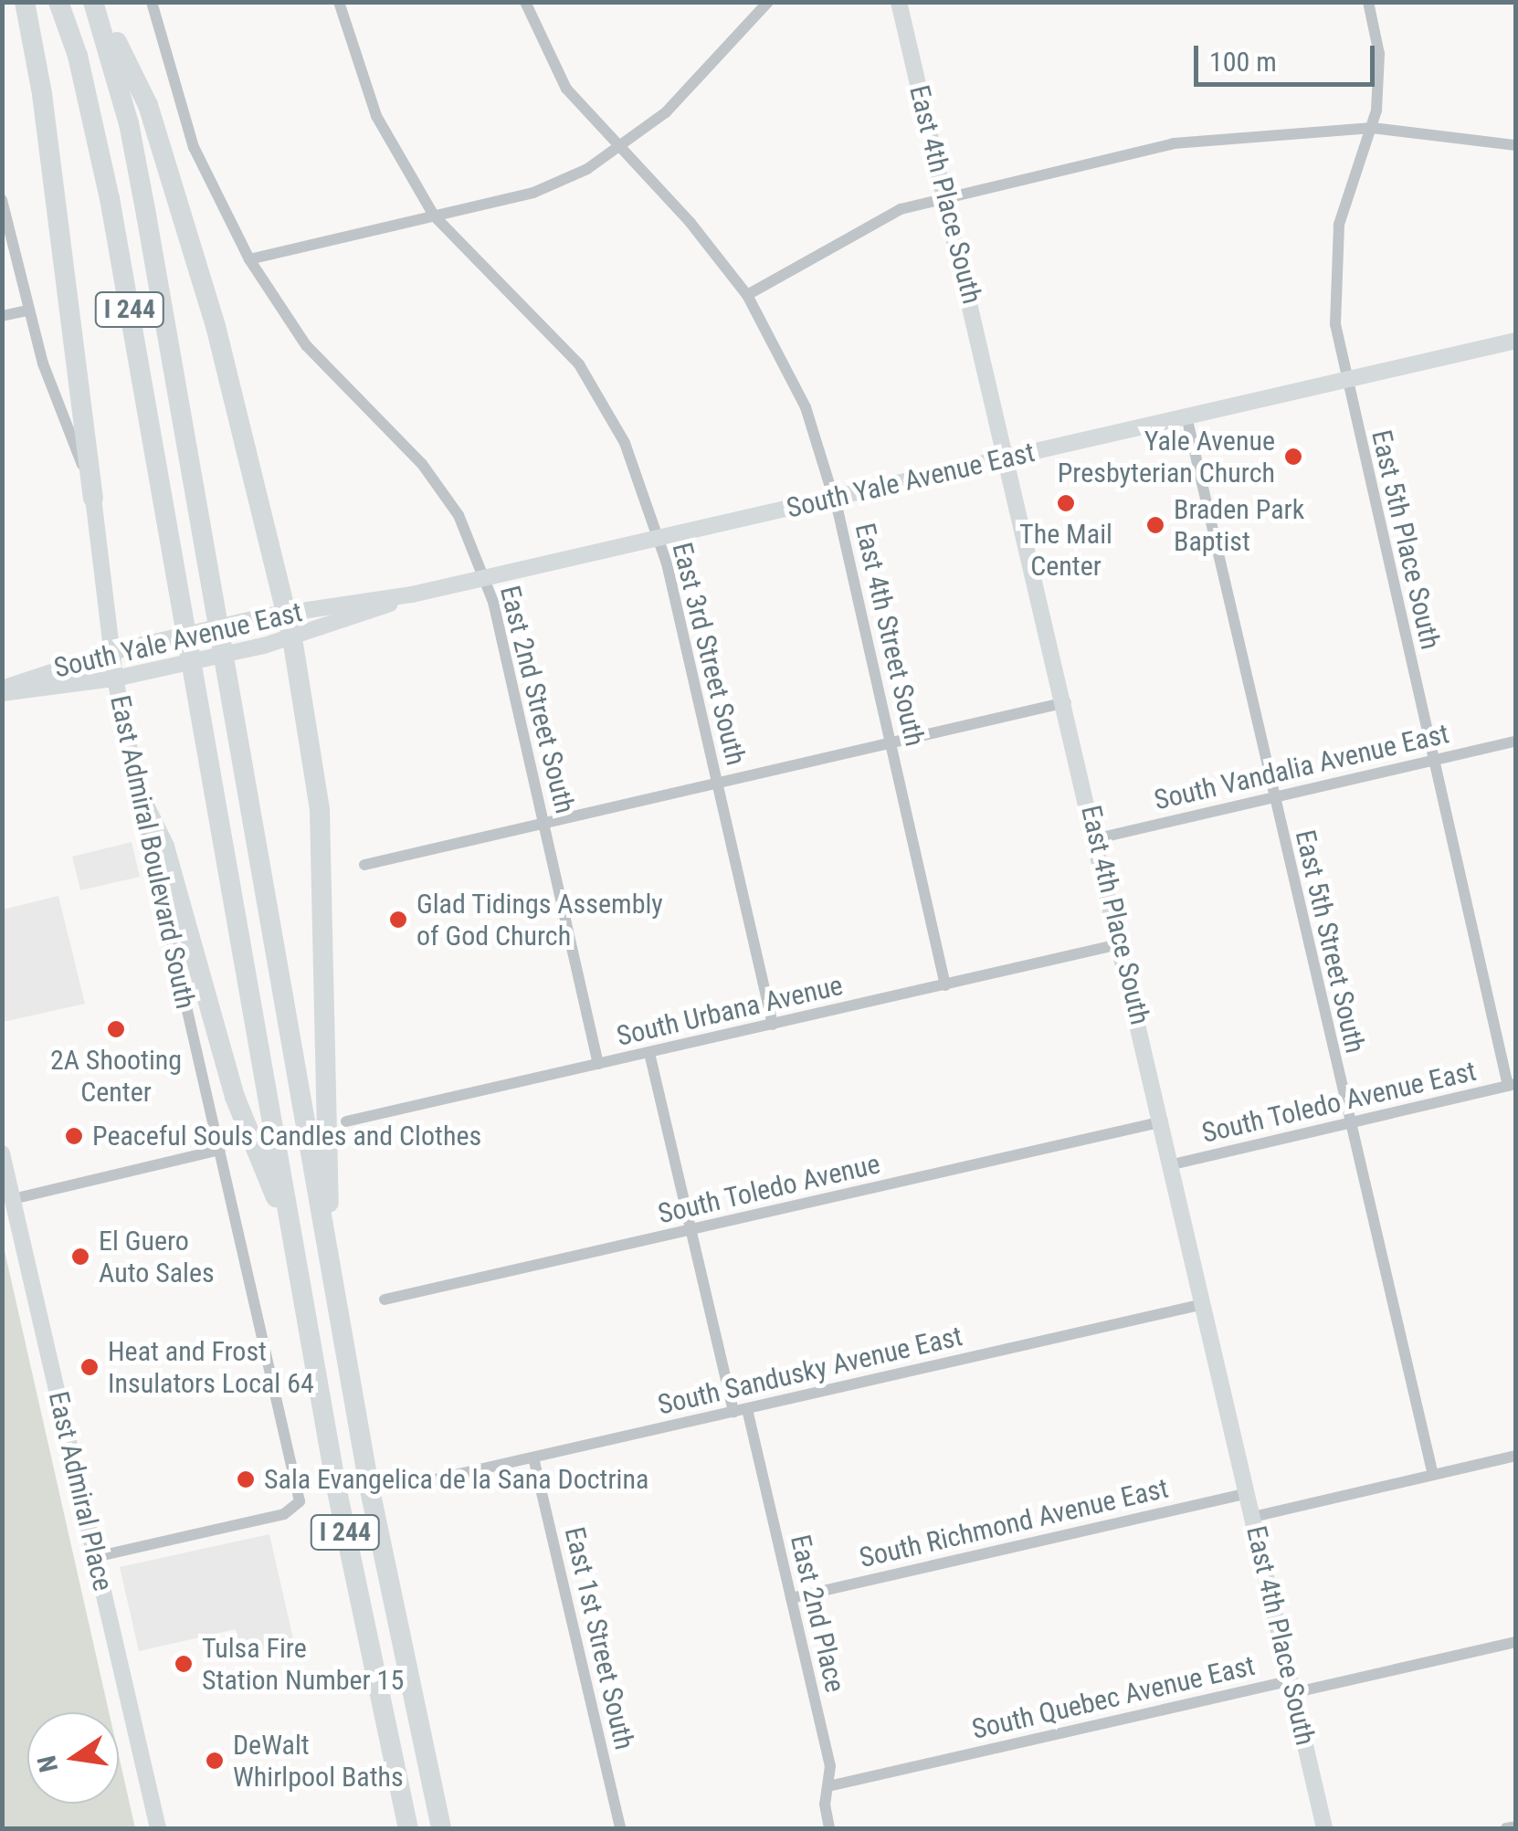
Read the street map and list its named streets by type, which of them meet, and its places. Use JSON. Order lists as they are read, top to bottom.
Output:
{
  "streets": {
    "highway": ["I 244"],
    "main road": [
      "East 4th Place South",
      "South Yale Avenue East",
      "East Admiral Boulevard South",
      "East Admiral Place"
    ],
    "street": [
      "East 5th Place South",
      "East 4th Street South",
      "East 3rd Street South",
      "East 2nd Street South",
      "South Vandalia Avenue East",
      "East 5th Street South",
      "South Urbana Avenue",
      "South Toledo Avenue East",
      "South Toledo Avenue",
      "South Sandusky Avenue East",
      "South Richmond Avenue East",
      "East 2nd Place",
      "East 1st Street South",
      "South Quebec Avenue East"
    ]
  },
  "crossings": [
    ["East 4th Place South", "South Yale Avenue East"],
    ["East 4th Place South", "South Vandalia Avenue East"],
    ["East 4th Place South", "South Urbana Avenue"],
    ["East 4th Place South", "South Toledo Avenue East"],
    ["East 4th Place South", "South Toledo Avenue"],
    ["East 4th Place South", "South Sandusky Avenue East"],
    ["East 4th Place South", "South Richmond Avenue East"],
    ["East 4th Place South", "South Quebec Avenue East"],
    ["South Yale Avenue East", "East 5th Place South"],
    ["South Yale Avenue East", "East 4th Street South"],
    ["South Yale Avenue East", "East 3rd Street South"],
    ["South Yale Avenue East", "East 2nd Street South"],
    ["South Yale Avenue East", "East Admiral Boulevard South"],
    ["South Yale Avenue East", "East 5th Street South"],
    ["East 5th Place South", "South Vandalia Avenue East"],
    ["East 5th Place South", "South Toledo Avenue East"],
    ["East 4th Street South", "South Urbana Avenue"],
    ["East 3rd Street South", "South Urbana Avenue"],
    ["East 2nd Street South", "South Urbana Avenue"],
    ["South Vandalia Avenue East", "East 5th Street South"],
    ["East Admiral Boulevard South", "East Admiral Place"],
    ["East 5th Street South", "South Toledo Avenue East"],
    ["South Sandusky Avenue East", "East 2nd Place"],
    ["South Sandusky Avenue East", "East 1st Street South"],
    ["South Richmond Avenue East", "East 2nd Place"],
    ["East 2nd Place", "South Quebec Avenue East"]
  ],
  "places": [
    "Yale Avenue Presbyterian Church",
    "The Mail Center",
    "Braden Park Baptist",
    "Glad Tidings Assembly of God Church",
    "2A Shooting Center",
    "Peaceful Souls Candles and Clothes",
    "El Guero Auto Sales",
    "Heat and Frost Insulators Local 64",
    "Sala Evangelica de la Sana Doctrina",
    "Tulsa Fire Station Number 15",
    "DeWalt Whirlpool Baths"
  ],
  "scale_bar": "100 m",
  "north": "left"
}
